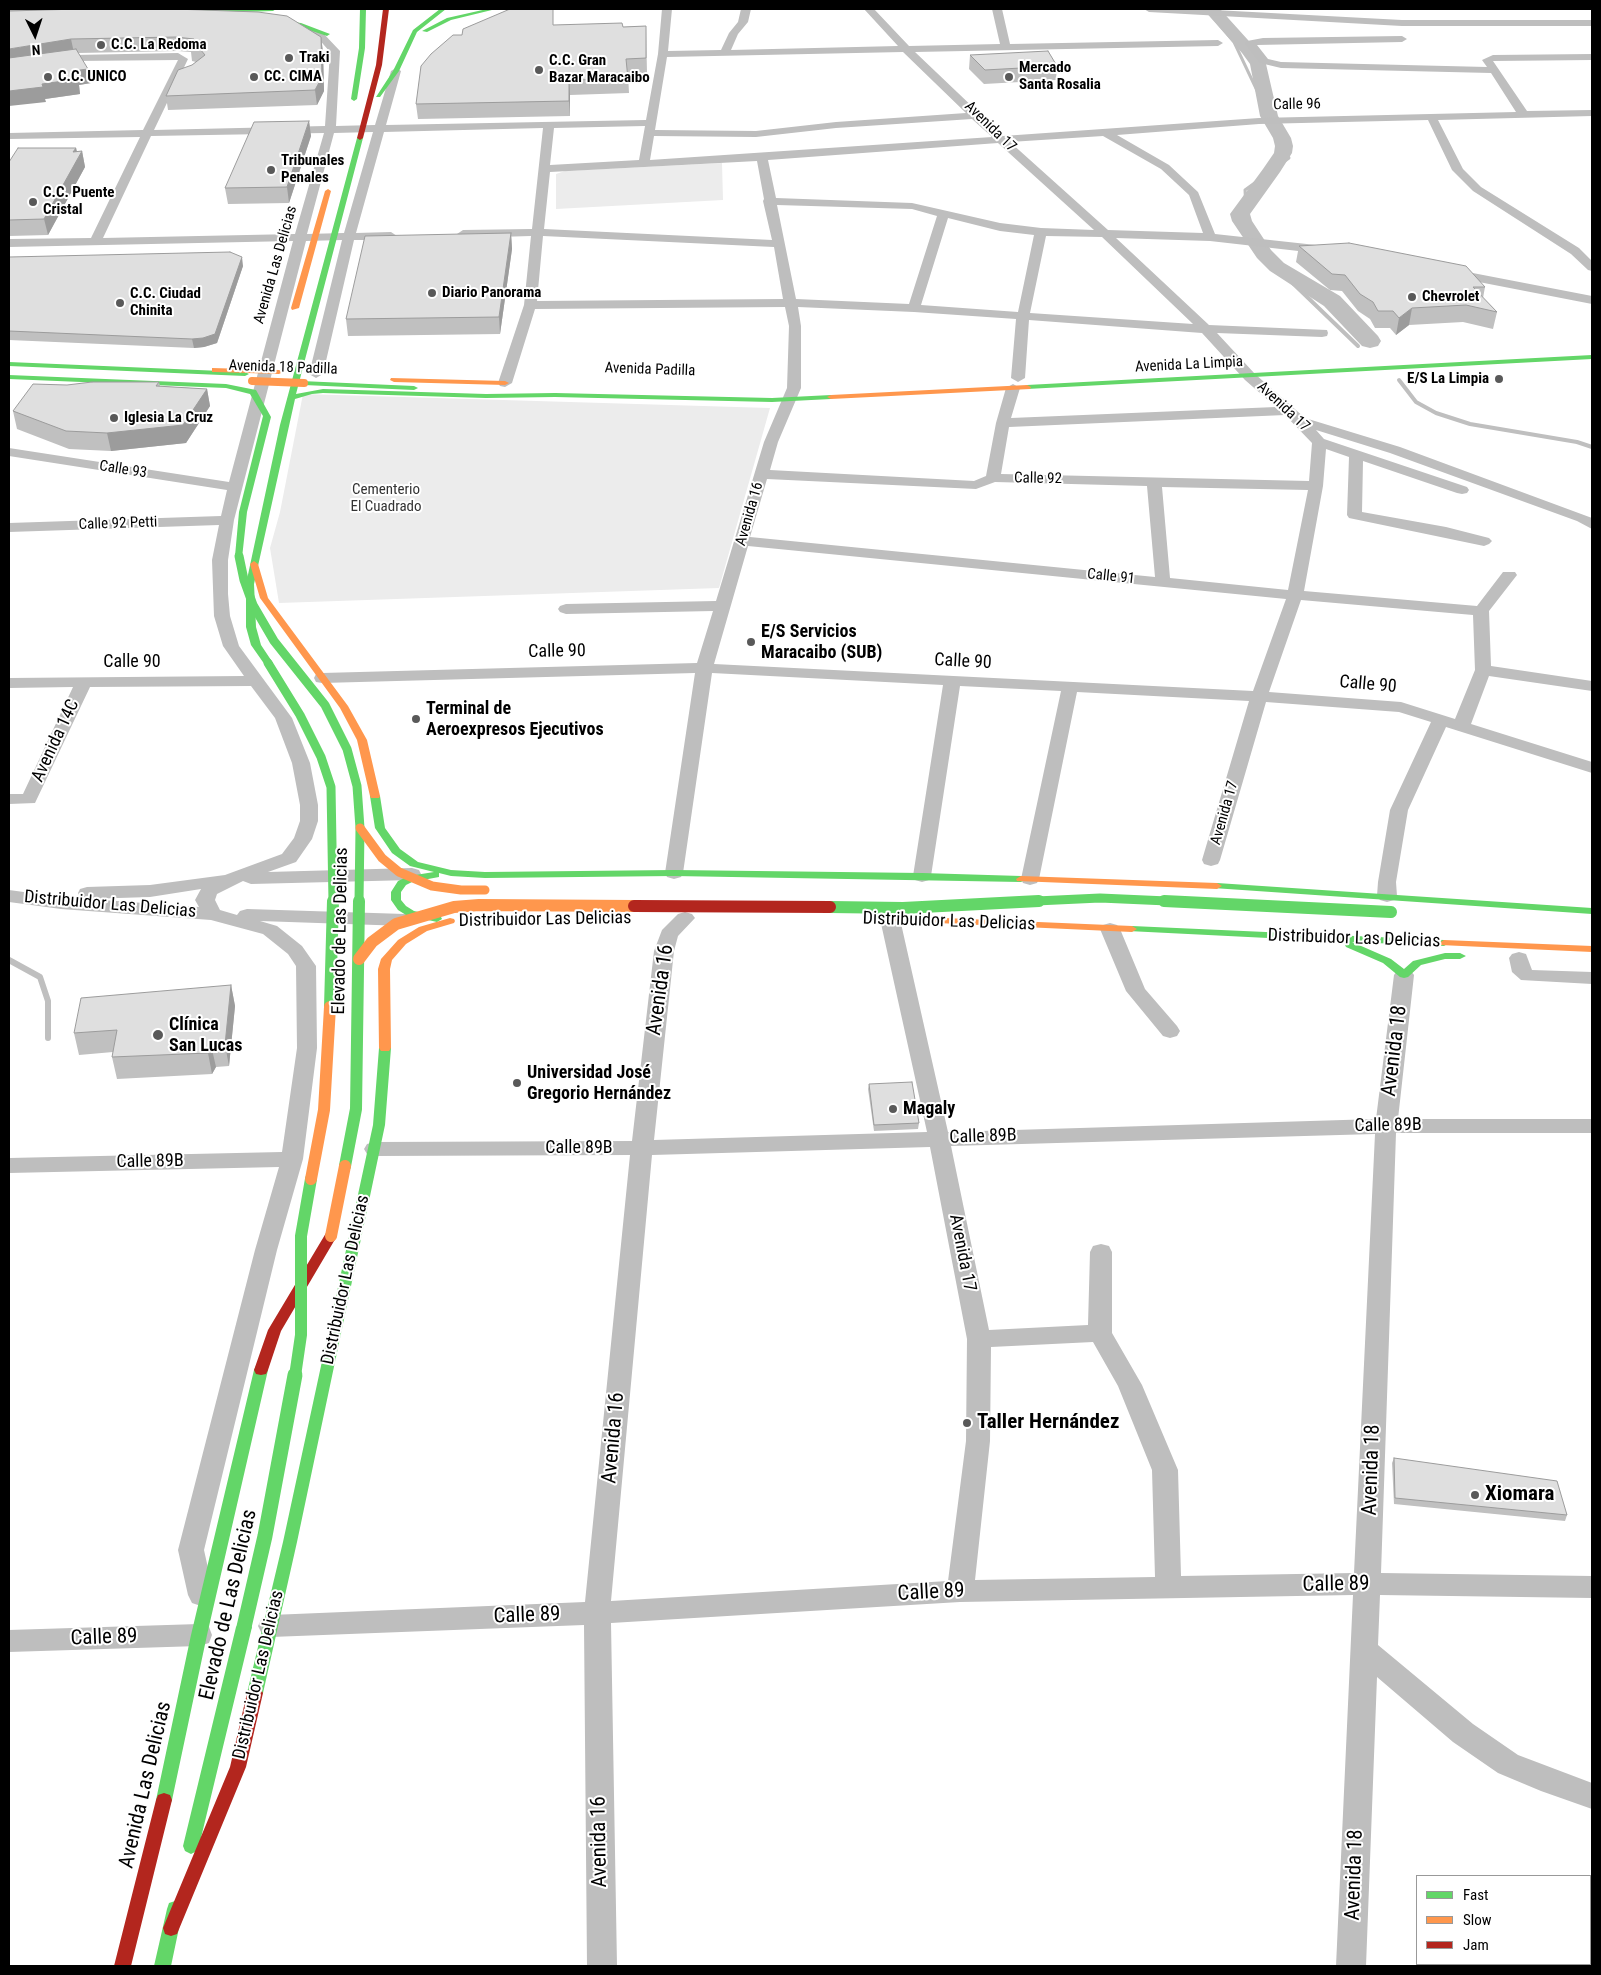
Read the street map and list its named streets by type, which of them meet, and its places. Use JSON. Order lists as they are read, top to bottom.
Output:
{
  "streets": {
    "main road": [
      "Avenida Las Delicias",
      "Avenida La Limpia",
      "Avenida 18 Padilla",
      "Avenida Padilla",
      "Distribuidor Las Delicias",
      "Elevado de Las Delicias"
    ],
    "street": [
      "Calle 96",
      "Avenida 17",
      "Calle 93",
      "Calle 92",
      "Avenida 16",
      "Calle 92 Petti",
      "Calle 91",
      "Calle 90",
      "Avenida 14C",
      "Avenida 18",
      "Calle 89B",
      "Calle 89"
    ]
  },
  "crossings": [
    ["Calle 96", "Avenida 17"],
    ["Calle 96", "Avenida 16"],
    ["Avenida 17", "Avenida La Limpia"],
    ["Avenida 17", "Calle 92"],
    ["Avenida 17", "Calle 91"],
    ["Avenida 17", "Calle 90"],
    ["Avenida 17", "Distribuidor Las Delicias"],
    ["Avenida 17", "Calle 89B"],
    ["Avenida 17", "Calle 89"],
    ["Avenida Las Delicias", "Calle 93"],
    ["Avenida Las Delicias", "Calle 92 Petti"],
    ["Avenida Las Delicias", "Distribuidor Las Delicias"],
    ["Avenida Las Delicias", "Elevado de Las Delicias"],
    ["Avenida Las Delicias", "Calle 89"],
    ["Avenida La Limpia", "Avenida Padilla"],
    ["Avenida La Limpia", "Avenida 16"],
    ["Avenida 18 Padilla", "Avenida Padilla"],
    ["Avenida Padilla", "Avenida 16"],
    ["Calle 92", "Avenida 16"],
    ["Avenida 16", "Calle 91"],
    ["Avenida 16", "Calle 90"],
    ["Avenida 16", "Calle 89B"],
    ["Avenida 16", "Calle 89"],
    ["Calle 92 Petti", "Distribuidor Las Delicias"],
    ["Calle 90", "Avenida 14C"],
    ["Calle 90", "Distribuidor Las Delicias"],
    ["Distribuidor Las Delicias", "Elevado de Las Delicias"],
    ["Distribuidor Las Delicias", "Calle 89B"],
    ["Distribuidor Las Delicias", "Calle 89"],
    ["Elevado de Las Delicias", "Calle 89"],
    ["Avenida 18", "Calle 89B"],
    ["Avenida 18", "Calle 89"]
  ],
  "parks": ["Cementerio El Cuadrado"],
  "places": [
    "C.C. La Redoma",
    "Traki",
    "C.C. Gran Bazar Maracaibo",
    "C.C. UNICO",
    "CC. CIMA",
    "Mercado Santa Rosalia",
    "Tribunales Penales",
    "C.C. Puente Cristal",
    "Diario Panorama",
    "Chevrolet",
    "C.C. Ciudad Chinita",
    "E/S La Limpia",
    "Iglesia La Cruz",
    "E/S Servicios Maracaibo (SUB)",
    "Terminal de Aeroexpresos Ejecutivos",
    "Clínica San Lucas",
    "Universidad José Gregorio Hernández",
    "Magaly",
    "Taller Hernández",
    "Xiomara"
  ],
  "legend": ["Fast", "Slow", "Jam"],
  "north": "bottom"
}
